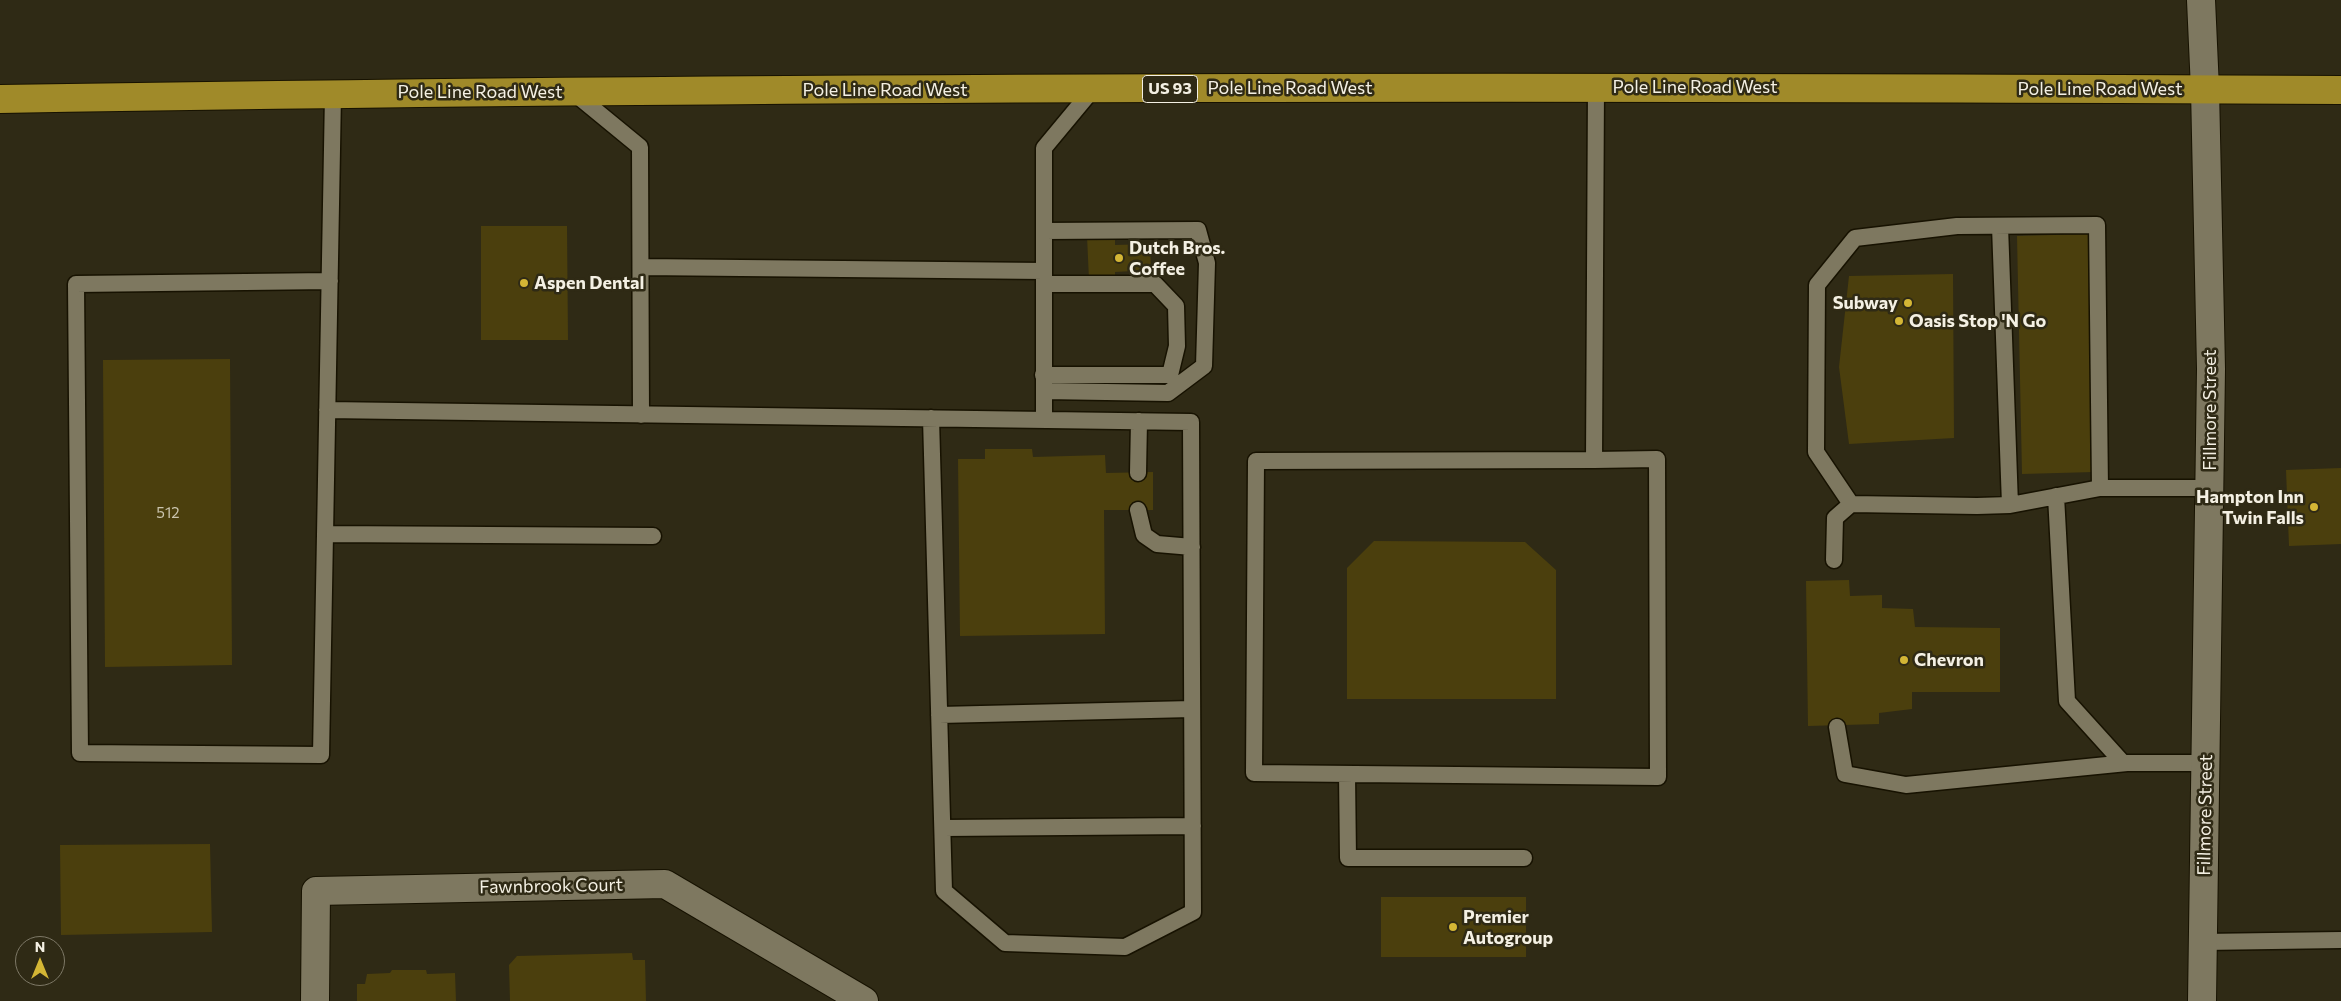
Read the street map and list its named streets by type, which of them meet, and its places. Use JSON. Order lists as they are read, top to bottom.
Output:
{
  "streets": {
    "highway": ["Pole Line Road West", "US 93"],
    "street": ["Fillmore Street", "Fawnbrook Court"]
  },
  "crossings": [
    ["Pole Line Road West", "Fillmore Street"]
  ],
  "places": [
    "Dutch Bros. Coffee",
    "Aspen Dental",
    "Subway",
    "Oasis Stop 'N Go",
    "Hampton Inn Twin Falls",
    "Chevron",
    "Premier Autogroup"
  ],
  "house_numbers": ["512"],
  "north": "top"
}
